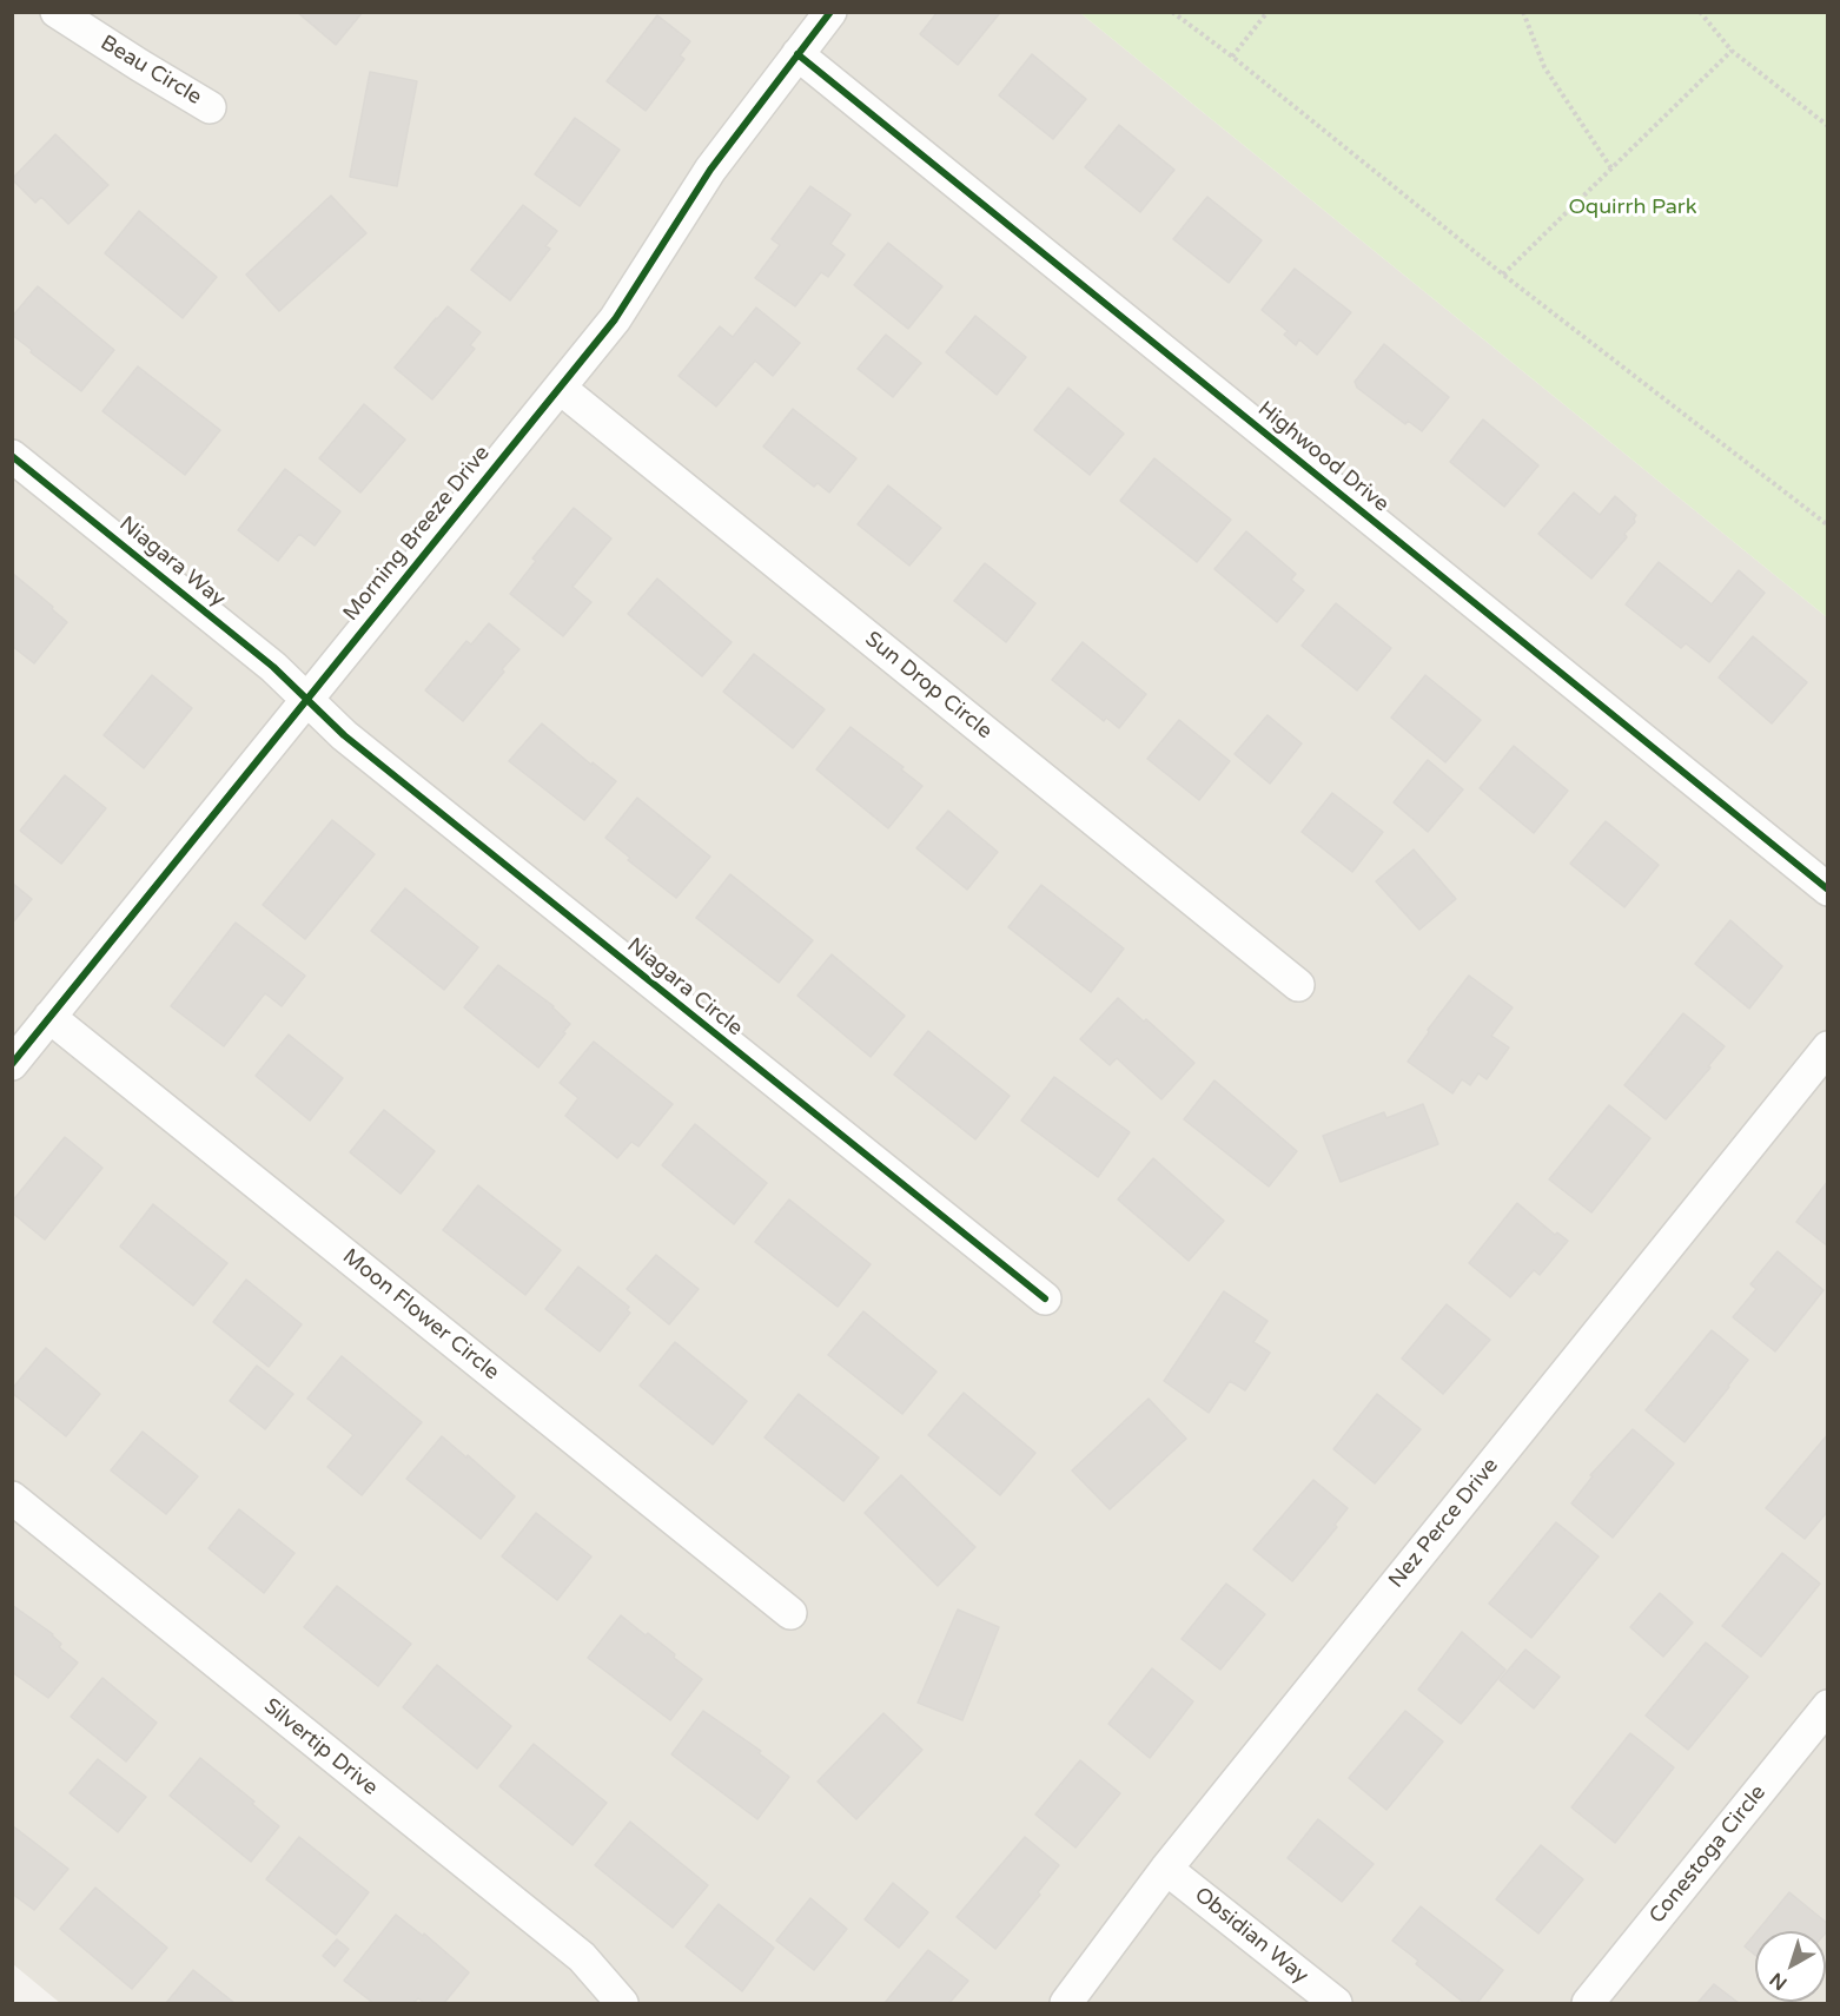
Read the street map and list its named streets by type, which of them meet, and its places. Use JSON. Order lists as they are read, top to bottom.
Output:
{
  "streets": {
    "street": [
      "Beau Circle",
      "Highwood Drive",
      "Morning Breeze Drive",
      "Niagara Way",
      "Sun Drop Circle",
      "Niagara Circle",
      "Moon Flower Circle",
      "Nez Perce Drive",
      "Silvertip Drive",
      "Conestoga Circle",
      "Obsidian Way"
    ]
  },
  "crossings": [
    ["Highwood Drive", "Morning Breeze Drive"],
    ["Morning Breeze Drive", "Niagara Way"],
    ["Morning Breeze Drive", "Sun Drop Circle"],
    ["Morning Breeze Drive", "Niagara Circle"],
    ["Morning Breeze Drive", "Moon Flower Circle"],
    ["Niagara Way", "Niagara Circle"],
    ["Nez Perce Drive", "Obsidian Way"]
  ],
  "parks": ["Oquirrh Park"],
  "north": "bottom left"
}
